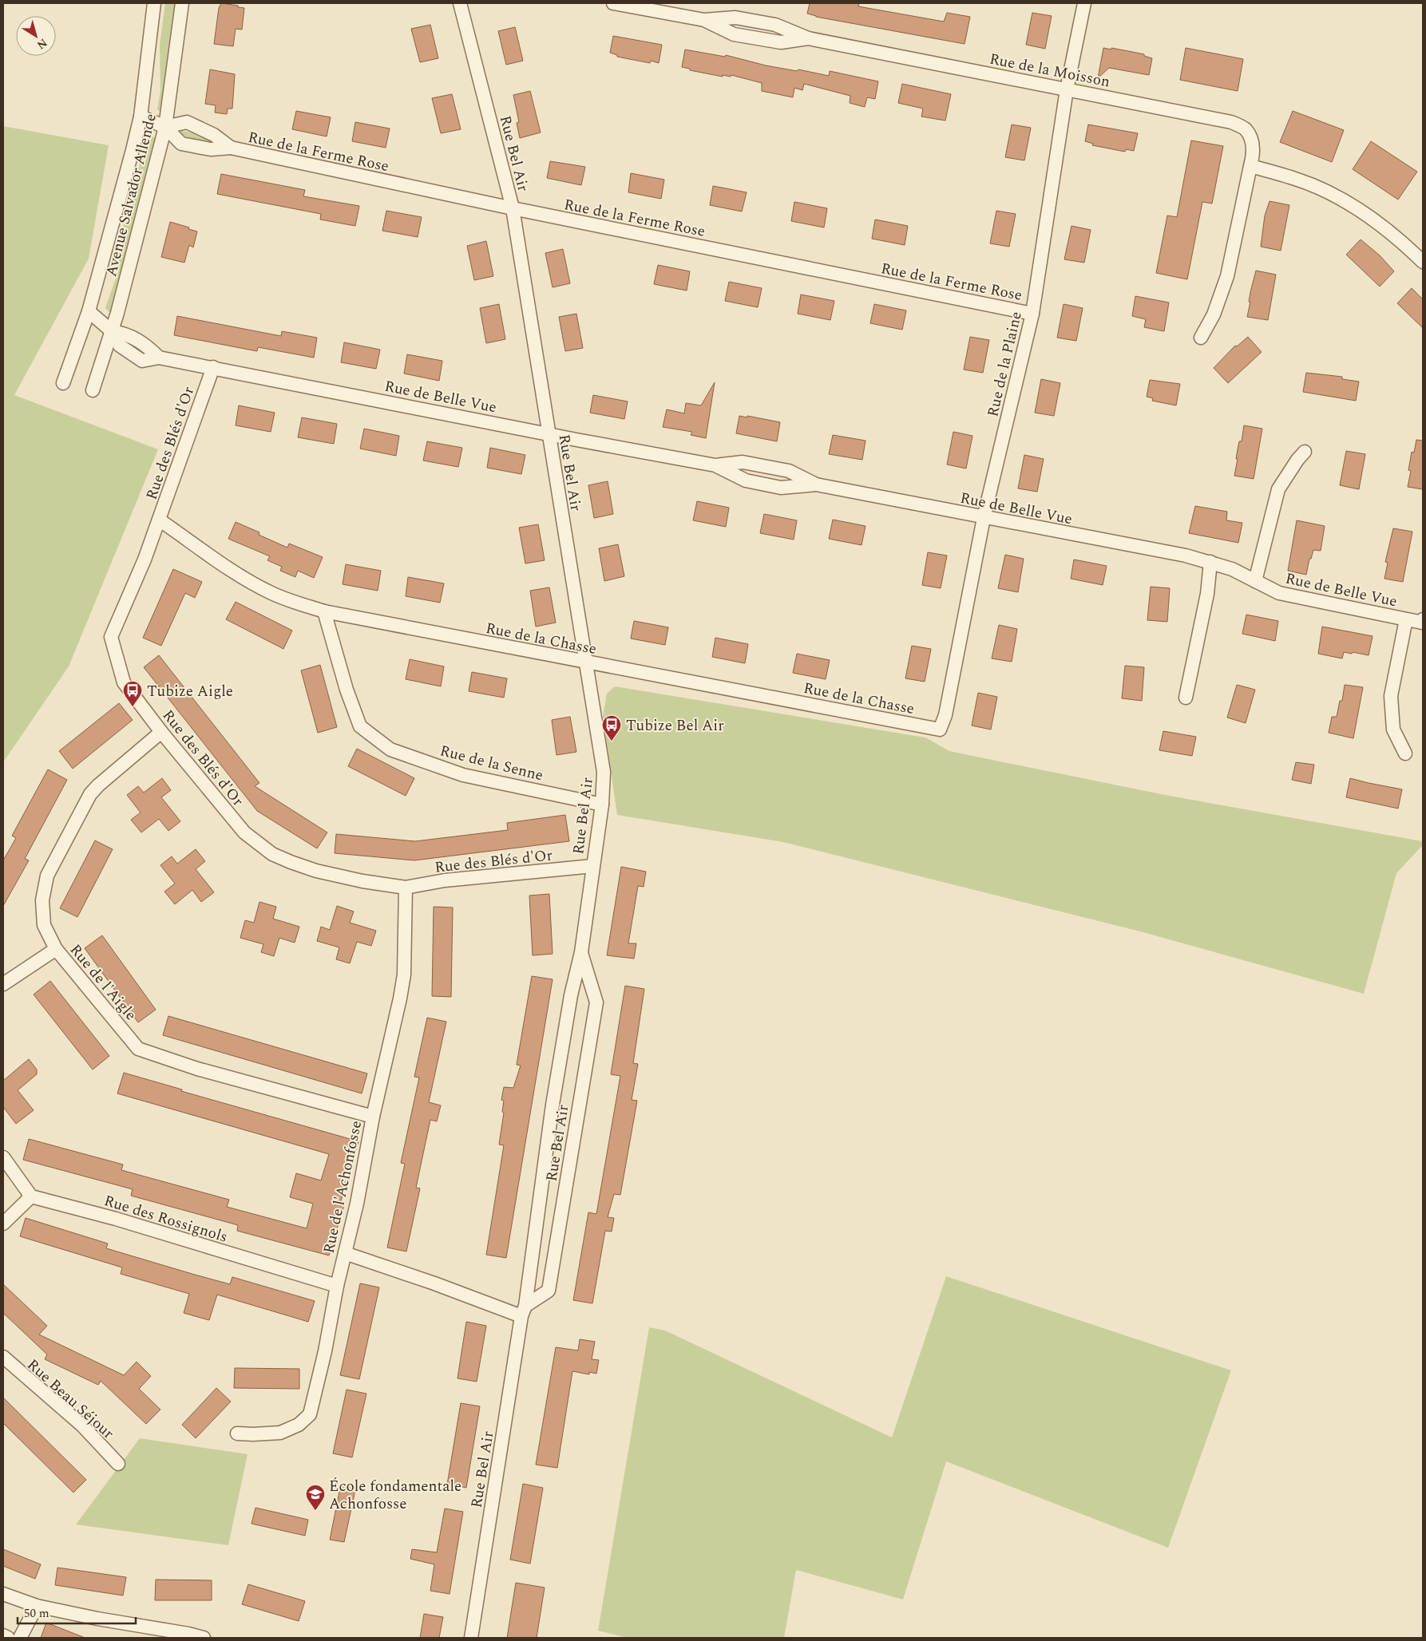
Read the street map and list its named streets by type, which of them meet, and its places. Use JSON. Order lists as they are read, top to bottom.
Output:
{
  "streets": {
    "street": [
      "Rue de la Moisson",
      "Rue de la Ferme Rose",
      "Rue Bel Air",
      "Avenue Salvador Allende",
      "Rue de la Plaine",
      "Rue de Belle Vue",
      "Rue des Blés d'Or",
      "Rue de la Chasse",
      "Rue de la Senne",
      "Rue de l'Aigle",
      "Rue de l'Achonfosse",
      "Rue des Rossignols",
      "Rue Beau Séjour"
    ]
  },
  "crossings": [
    ["Rue de la Moisson", "Rue de la Plaine"],
    ["Rue de la Ferme Rose", "Rue Bel Air"],
    ["Rue de la Ferme Rose", "Avenue Salvador Allende"],
    ["Rue de la Ferme Rose", "Rue de la Plaine"],
    ["Rue Bel Air", "Rue de Belle Vue"],
    ["Rue Bel Air", "Rue des Blés d'Or"],
    ["Rue Bel Air", "Rue de la Chasse"],
    ["Rue Bel Air", "Rue de la Senne"],
    ["Avenue Salvador Allende", "Rue de Belle Vue"],
    ["Rue de la Plaine", "Rue de Belle Vue"],
    ["Rue de la Plaine", "Rue de la Chasse"],
    ["Rue de Belle Vue", "Rue des Blés d'Or"],
    ["Rue des Blés d'Or", "Rue de la Chasse"],
    ["Rue des Blés d'Or", "Rue de l'Aigle"],
    ["Rue des Blés d'Or", "Rue de l'Achonfosse"],
    ["Rue de la Chasse", "Rue de la Senne"],
    ["Rue de l'Aigle", "Rue de l'Achonfosse"],
    ["Rue de l'Achonfosse", "Rue des Rossignols"]
  ],
  "places": {
    "bus stop": ["Tubize Aigle", "Tubize Bel Air"],
    "school or university": ["École fondamentale Achonfosse"]
  },
  "scale_bar": "50 m",
  "north": "bottom right"
}
